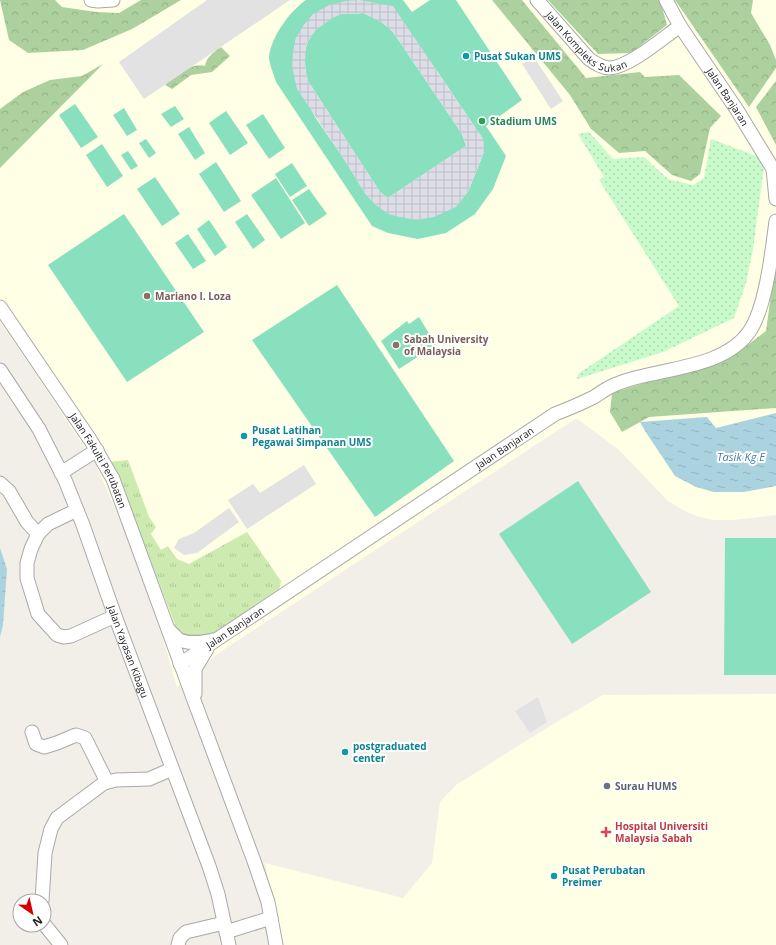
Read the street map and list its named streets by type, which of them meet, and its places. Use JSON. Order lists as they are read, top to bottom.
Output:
{
  "streets": {
    "street": [
      "Jalan Kompleks Sukan",
      "Jalan Banjaran",
      "Jalan Fakulti Perubatan",
      "Jalan Yayasan Kibagu"
    ]
  },
  "crossings": [
    ["Jalan Kompleks Sukan", "Jalan Banjaran"],
    ["Jalan Banjaran", "Jalan Fakulti Perubatan"]
  ],
  "water": ["Tasik Kg E"],
  "places": {
    "other": [
      "Pusat Sukan UMS",
      "Stadium UMS",
      "Mariano I. Loza",
      "Sabah University of Malaysia",
      "Pusat Latihan Pegawai Simpanan UMS",
      "postgraduated center",
      "Surau HUMS",
      "Pusat Perubatan Preimer"
    ],
    "health": ["Hospital Universiti Malaysia Sabah"]
  },
  "north": "bottom right"
}
